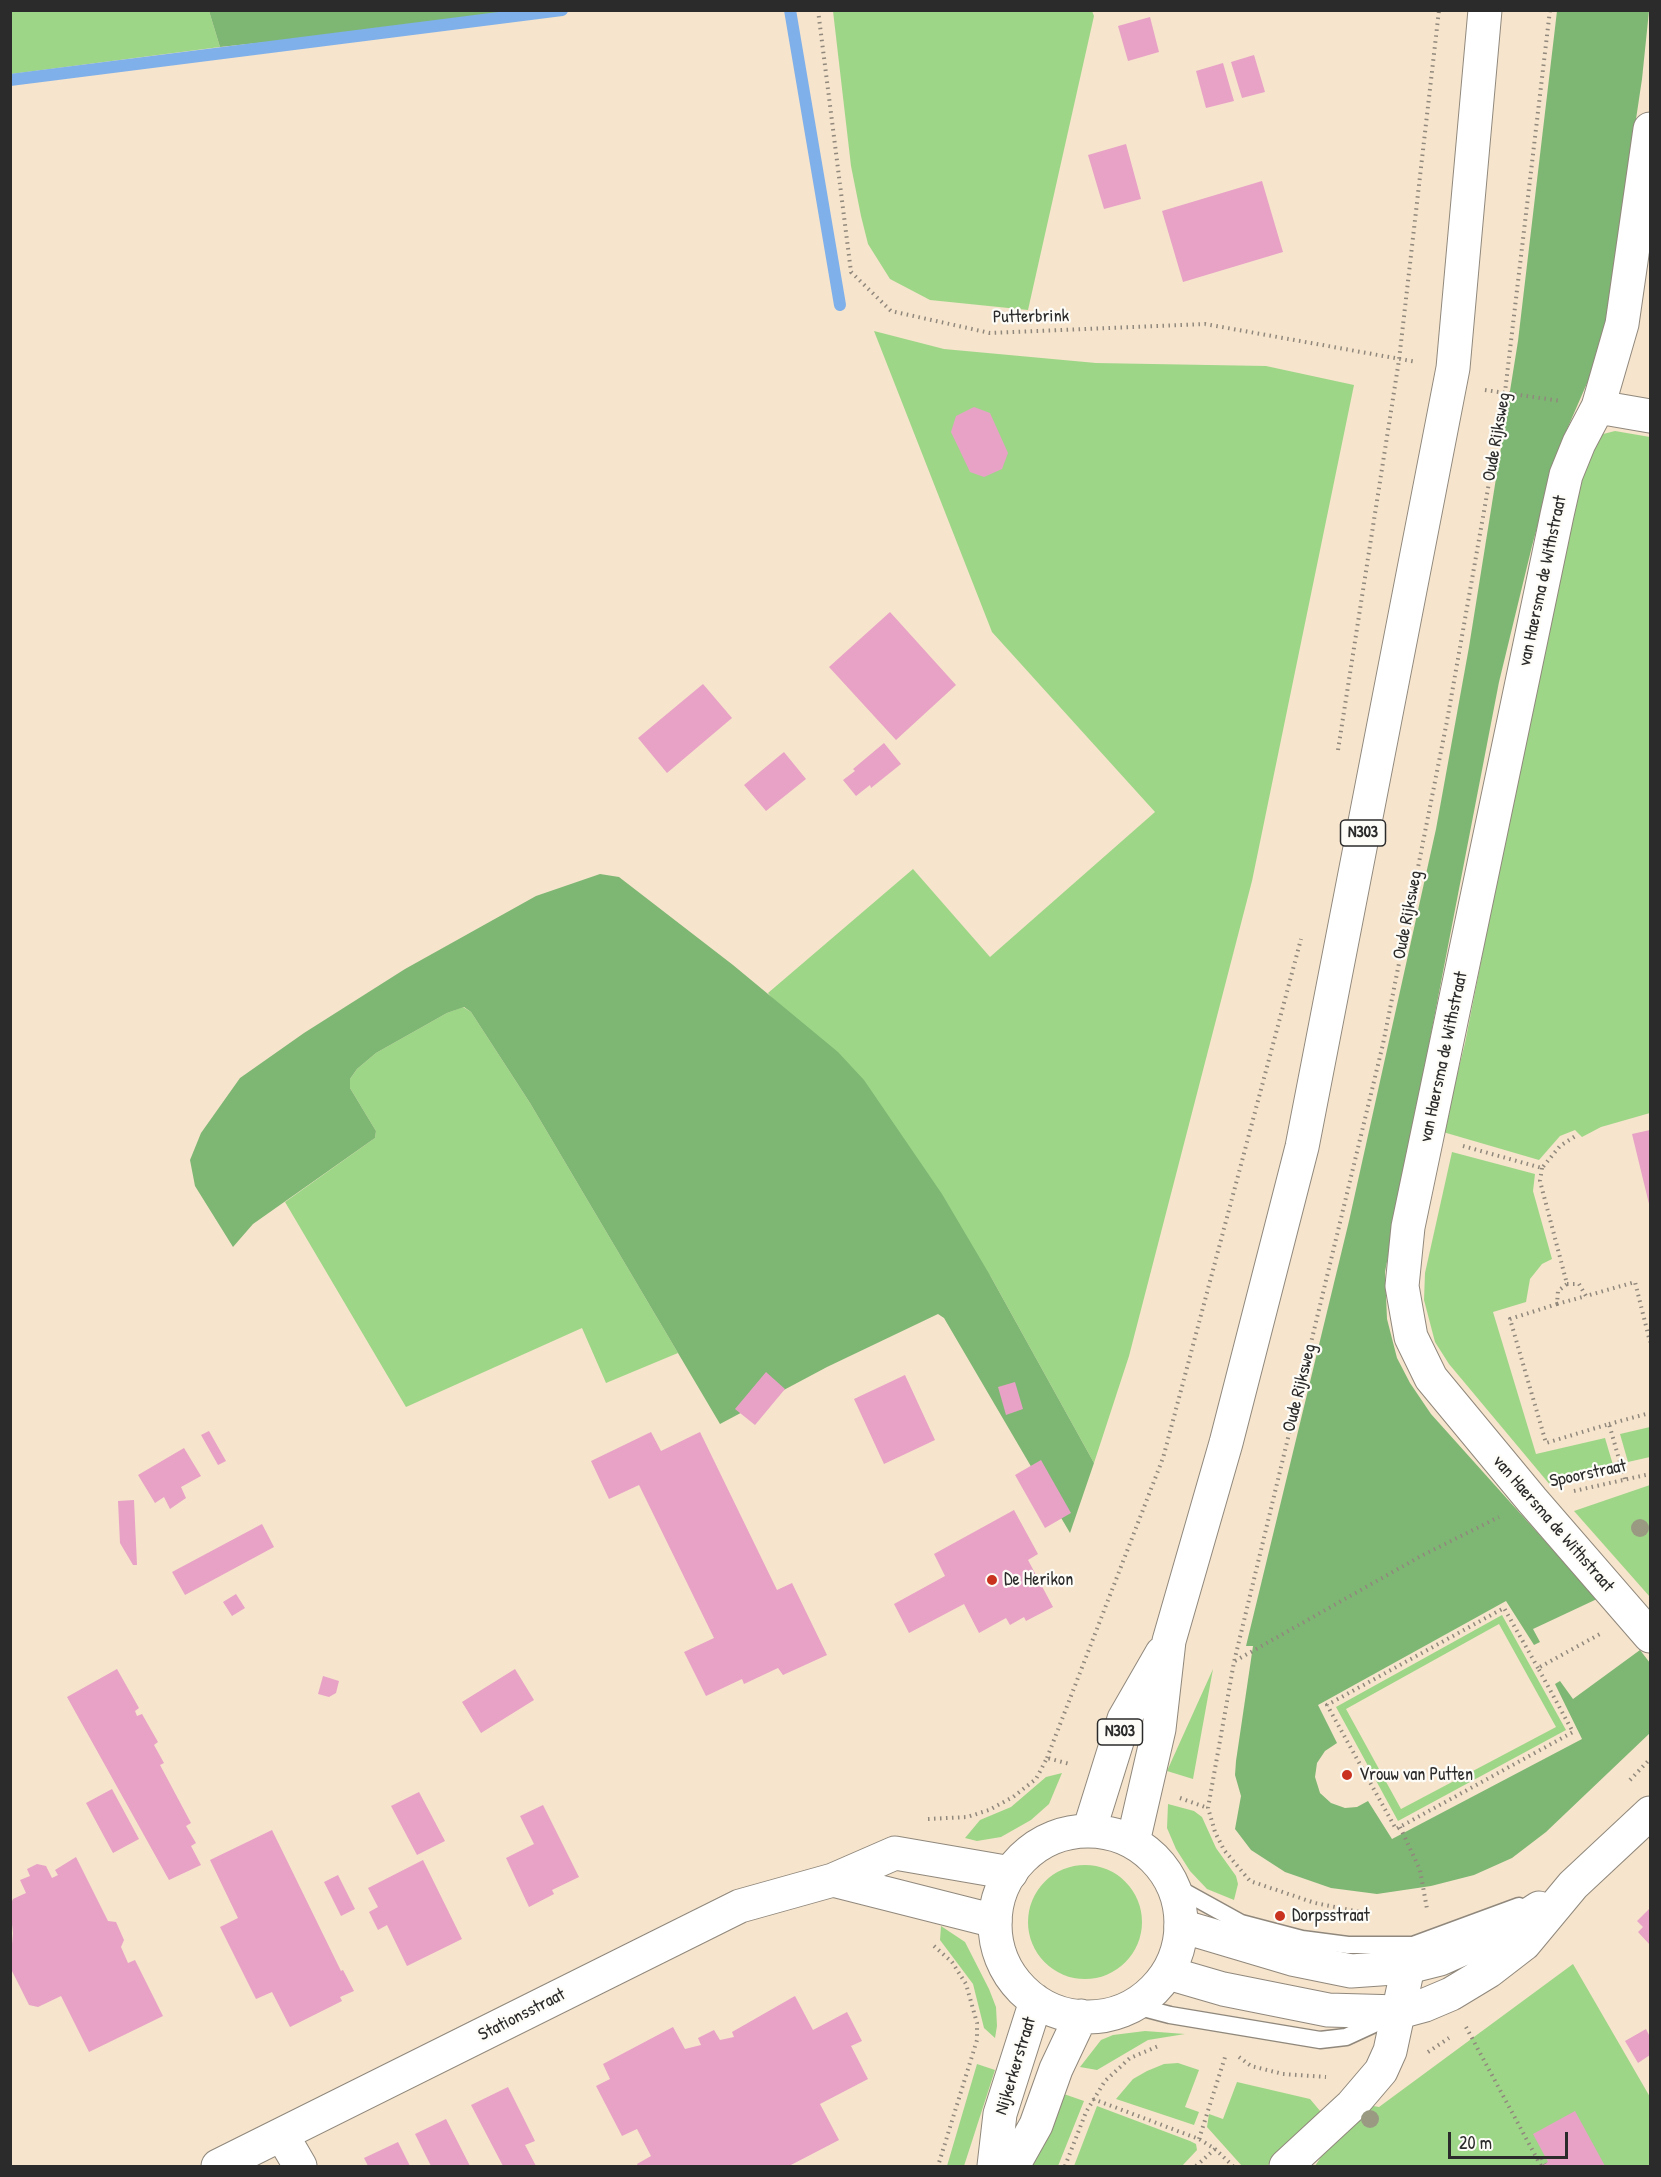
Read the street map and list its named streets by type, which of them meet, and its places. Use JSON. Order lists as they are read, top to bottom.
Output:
{
  "streets": {
    "street": [
      "van Haersma de Withstraat",
      "N303",
      "Stationsstraat",
      "Nijkerkerstraat"
    ],
    "path": ["Putterbrink", "Oude Rijksweg", "Spoorstraat"]
  },
  "crossings": [
    ["Putterbrink", "N303"],
    ["Oude Rijksweg", "Spoorstraat"],
    ["van Haersma de Withstraat", "Spoorstraat"],
    ["N303", "Stationsstraat"],
    ["N303", "Nijkerkerstraat"],
    ["Stationsstraat", "Nijkerkerstraat"]
  ],
  "places": ["De Herikon", "Vrouw van Putten", "Dorpsstraat"],
  "scale_bar": "20 m"
}
